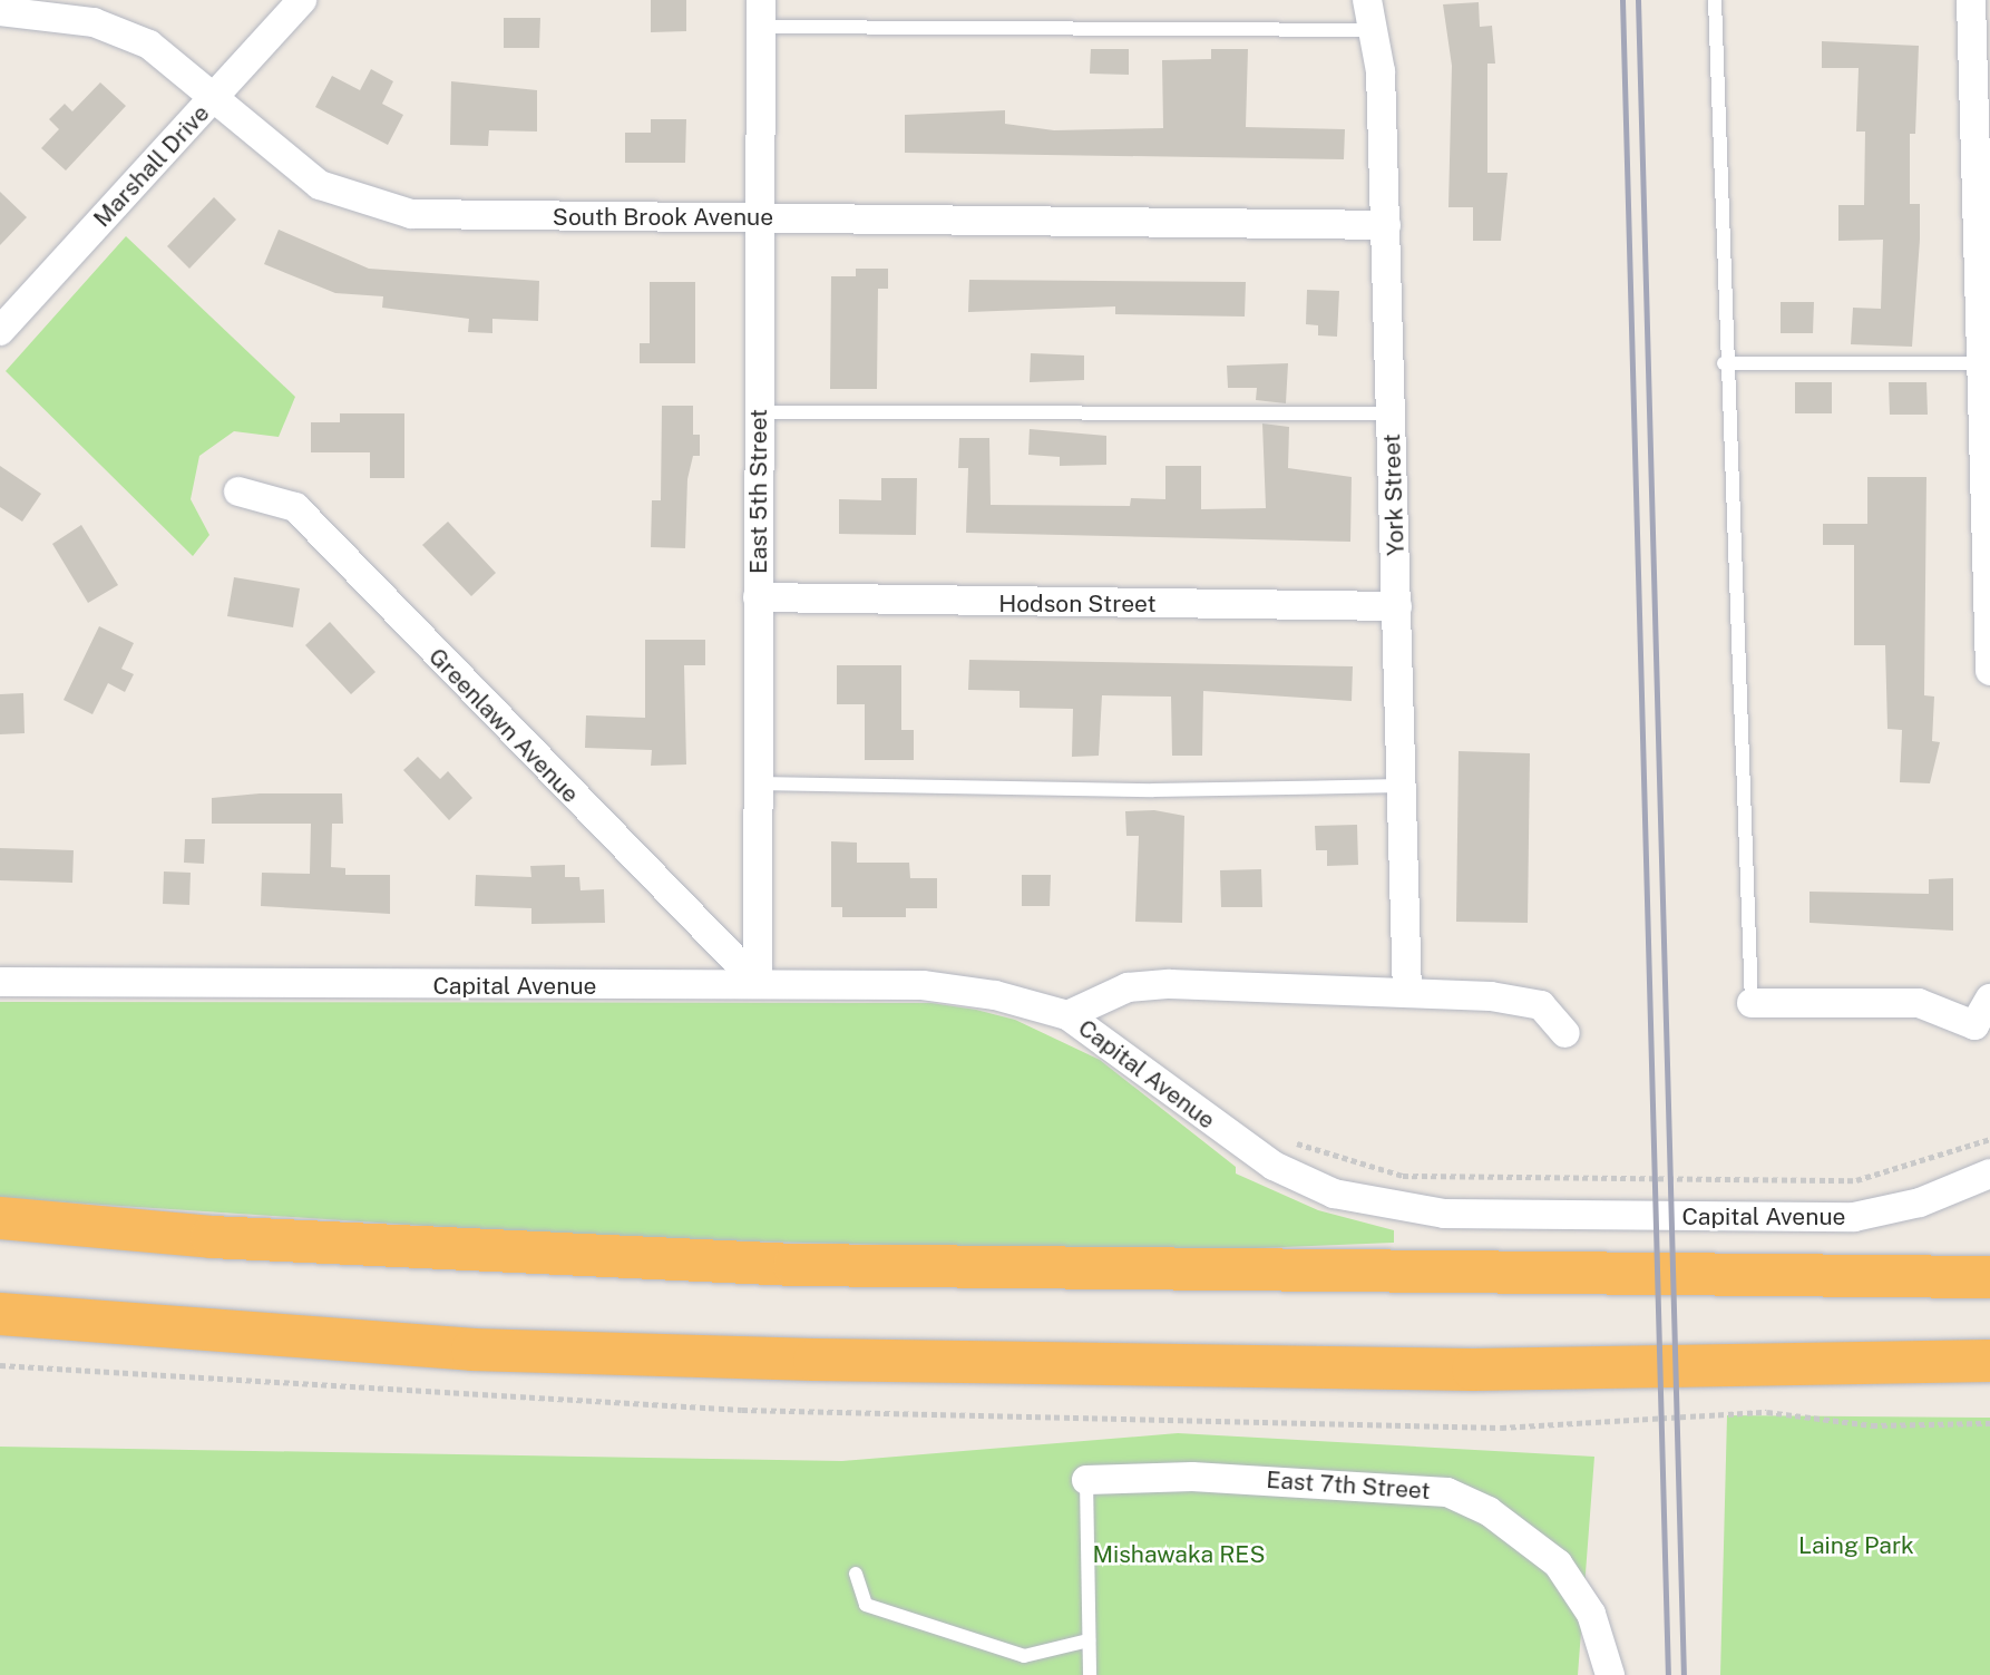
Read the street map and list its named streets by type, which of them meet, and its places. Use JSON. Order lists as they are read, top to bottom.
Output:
{
  "streets": {
    "street": [
      "Marshall Drive",
      "South Brook Avenue",
      "East 5th Street",
      "York Street",
      "Hodson Street",
      "Greenlawn Avenue",
      "Capital Avenue",
      "East 7th Street"
    ]
  },
  "crossings": [
    ["Marshall Drive", "South Brook Avenue"],
    ["South Brook Avenue", "East 5th Street"],
    ["South Brook Avenue", "York Street"],
    ["East 5th Street", "Hodson Street"],
    ["East 5th Street", "Greenlawn Avenue"],
    ["East 5th Street", "Capital Avenue"],
    ["York Street", "Hodson Street"],
    ["Greenlawn Avenue", "Capital Avenue"]
  ],
  "parks": ["Laing Park", "Mishawaka RES"]
}
